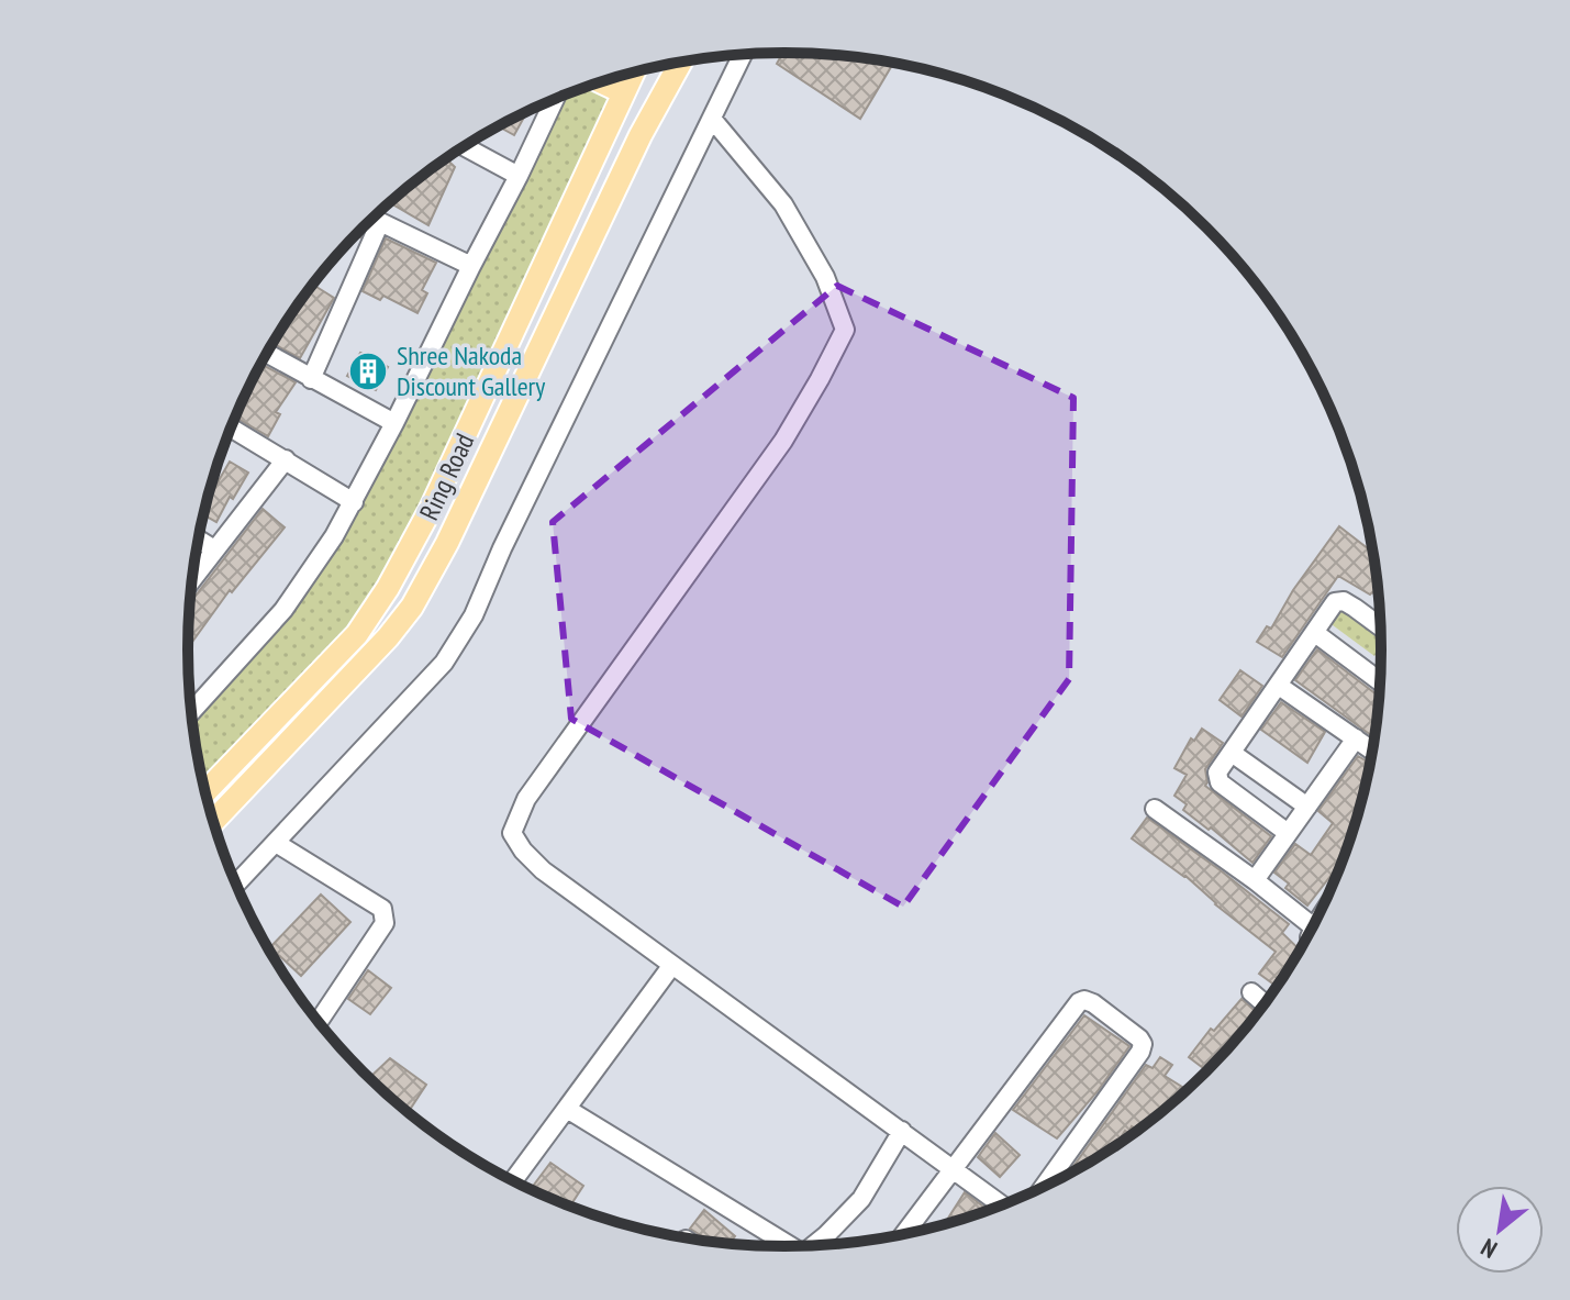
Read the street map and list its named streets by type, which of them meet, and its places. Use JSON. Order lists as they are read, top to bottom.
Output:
{
  "streets": {
    "main road": ["Ring Road"]
  },
  "places": {
    "building": ["Shree Nakoda Discount Gallery"]
  },
  "north": "bottom left"
}
